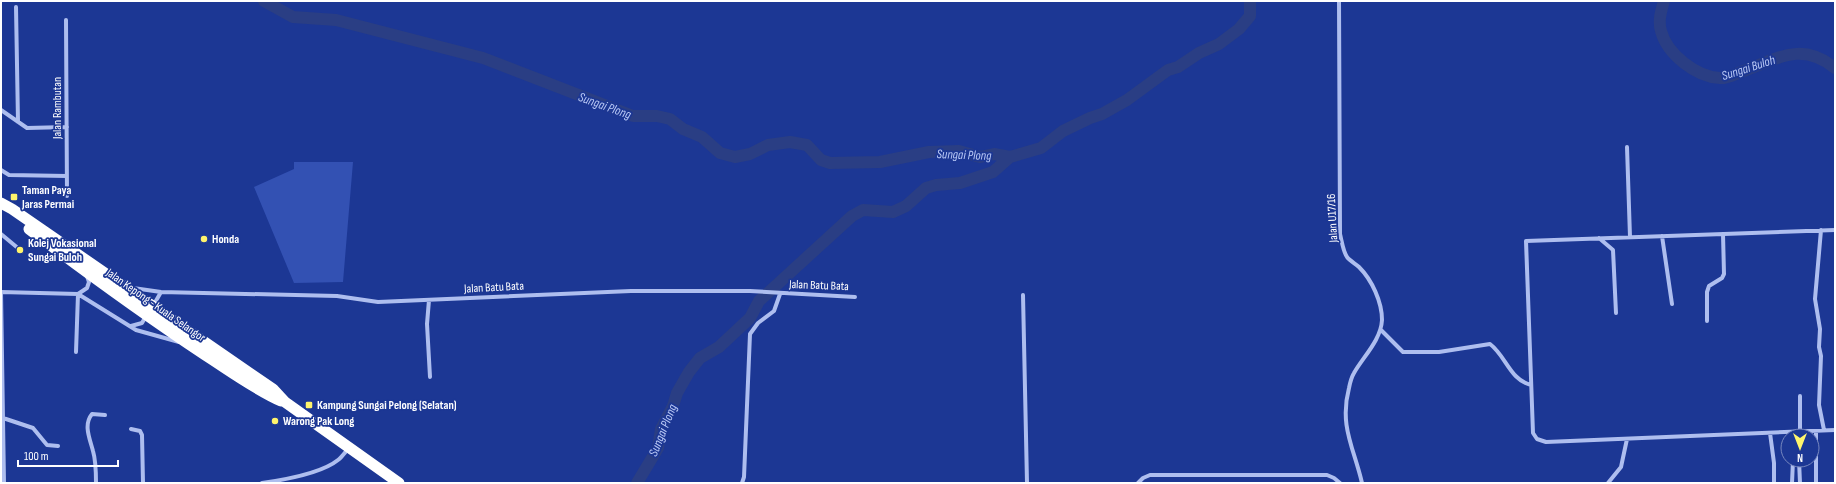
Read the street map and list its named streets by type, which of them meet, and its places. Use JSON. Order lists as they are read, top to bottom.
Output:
{
  "streets": {
    "highway": ["Jalan Kepong - Kuala Selangor"],
    "street": ["Jalan Rambutan", "Jalan U17/16", "Jalan Batu Bata"]
  },
  "crossings": [
    ["Jalan Batu Bata", "Jalan Kepong - Kuala Selangor"]
  ],
  "water": ["Sungai Buloh", "Sungai Plong"],
  "places": {
    "transit": ["Taman Paya Jaras Permai", "Kampung Sungai Pelong (Selatan)"],
    "other": ["Honda", "Kolej Vokasional Sungai Buloh", "Warong Pak Long"]
  },
  "scale_bar": "100 m",
  "north": "bottom"
}
